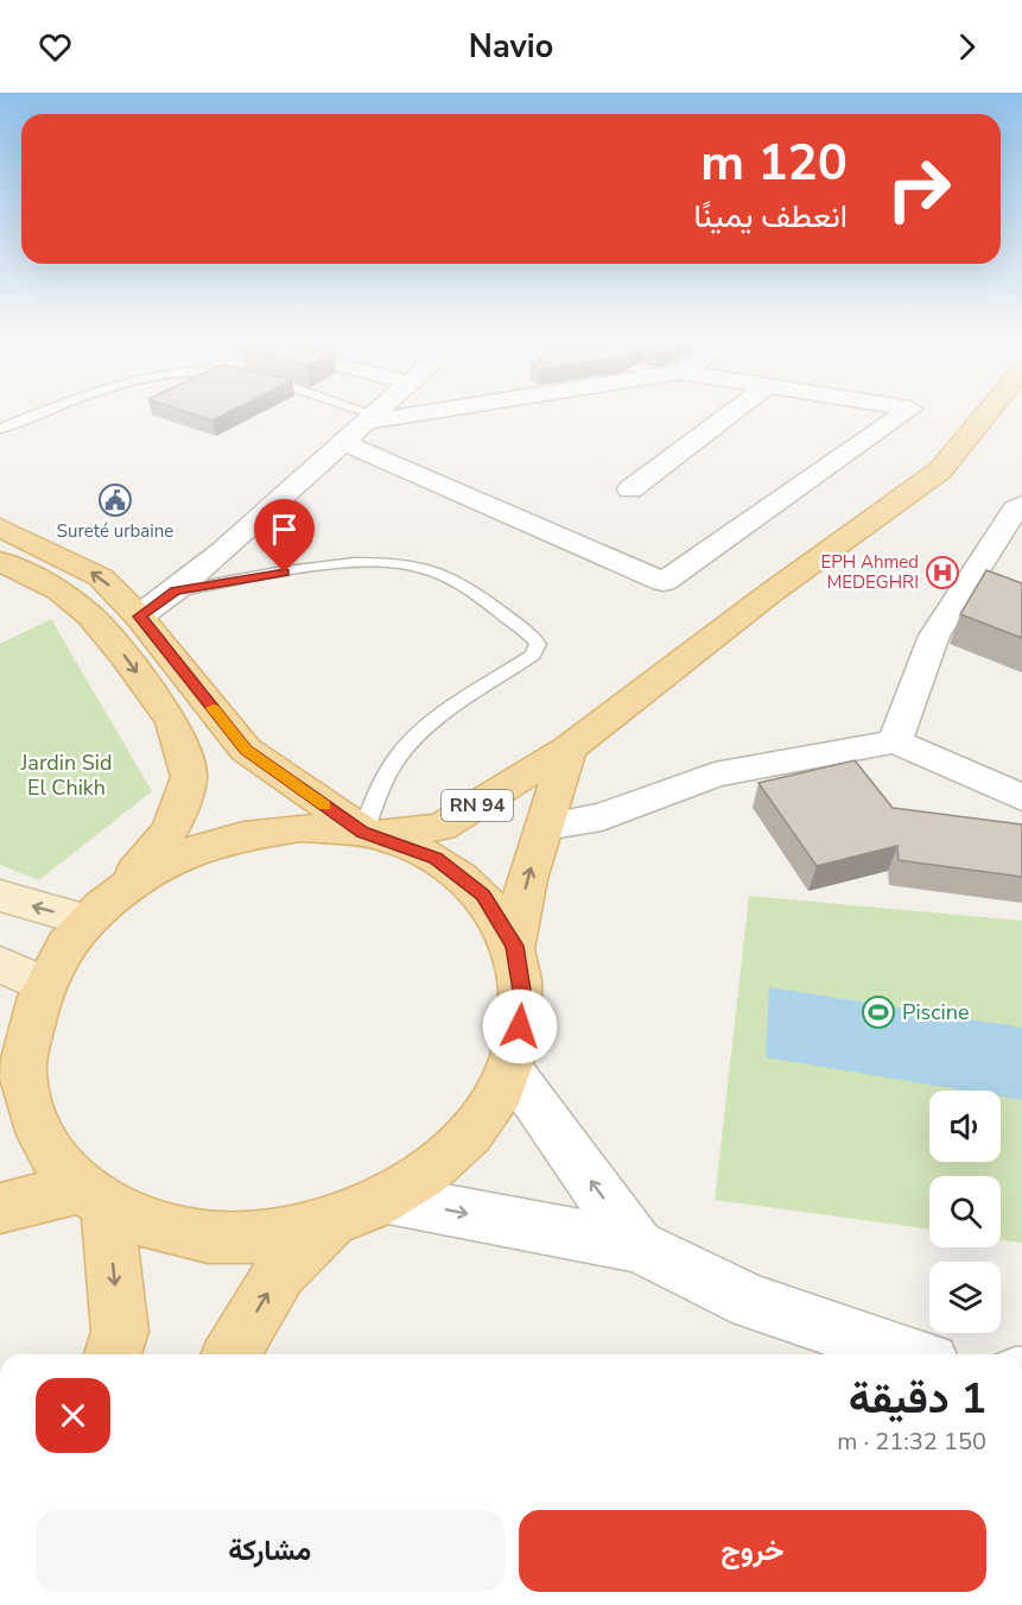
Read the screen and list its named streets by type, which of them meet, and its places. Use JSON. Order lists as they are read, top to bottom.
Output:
{
  "streets": {
    "main road": ["RN 94"]
  },
  "parks": ["Jardin Sid El Chikh"],
  "places": {
    "public building": ["Sureté urbaine"],
    "hospital": ["EPH Ahmed MEDEGHRI"],
    "sports": ["Piscine"]
  },
  "page": {
    "header": "Navio",
    "turn": ["120 m", "انعطف يمينًا"],
    "heading": ["1 دقيقة", "150 m · 21:32"],
    "buttons": ["خروج", "مشاركة"]
  }
}
